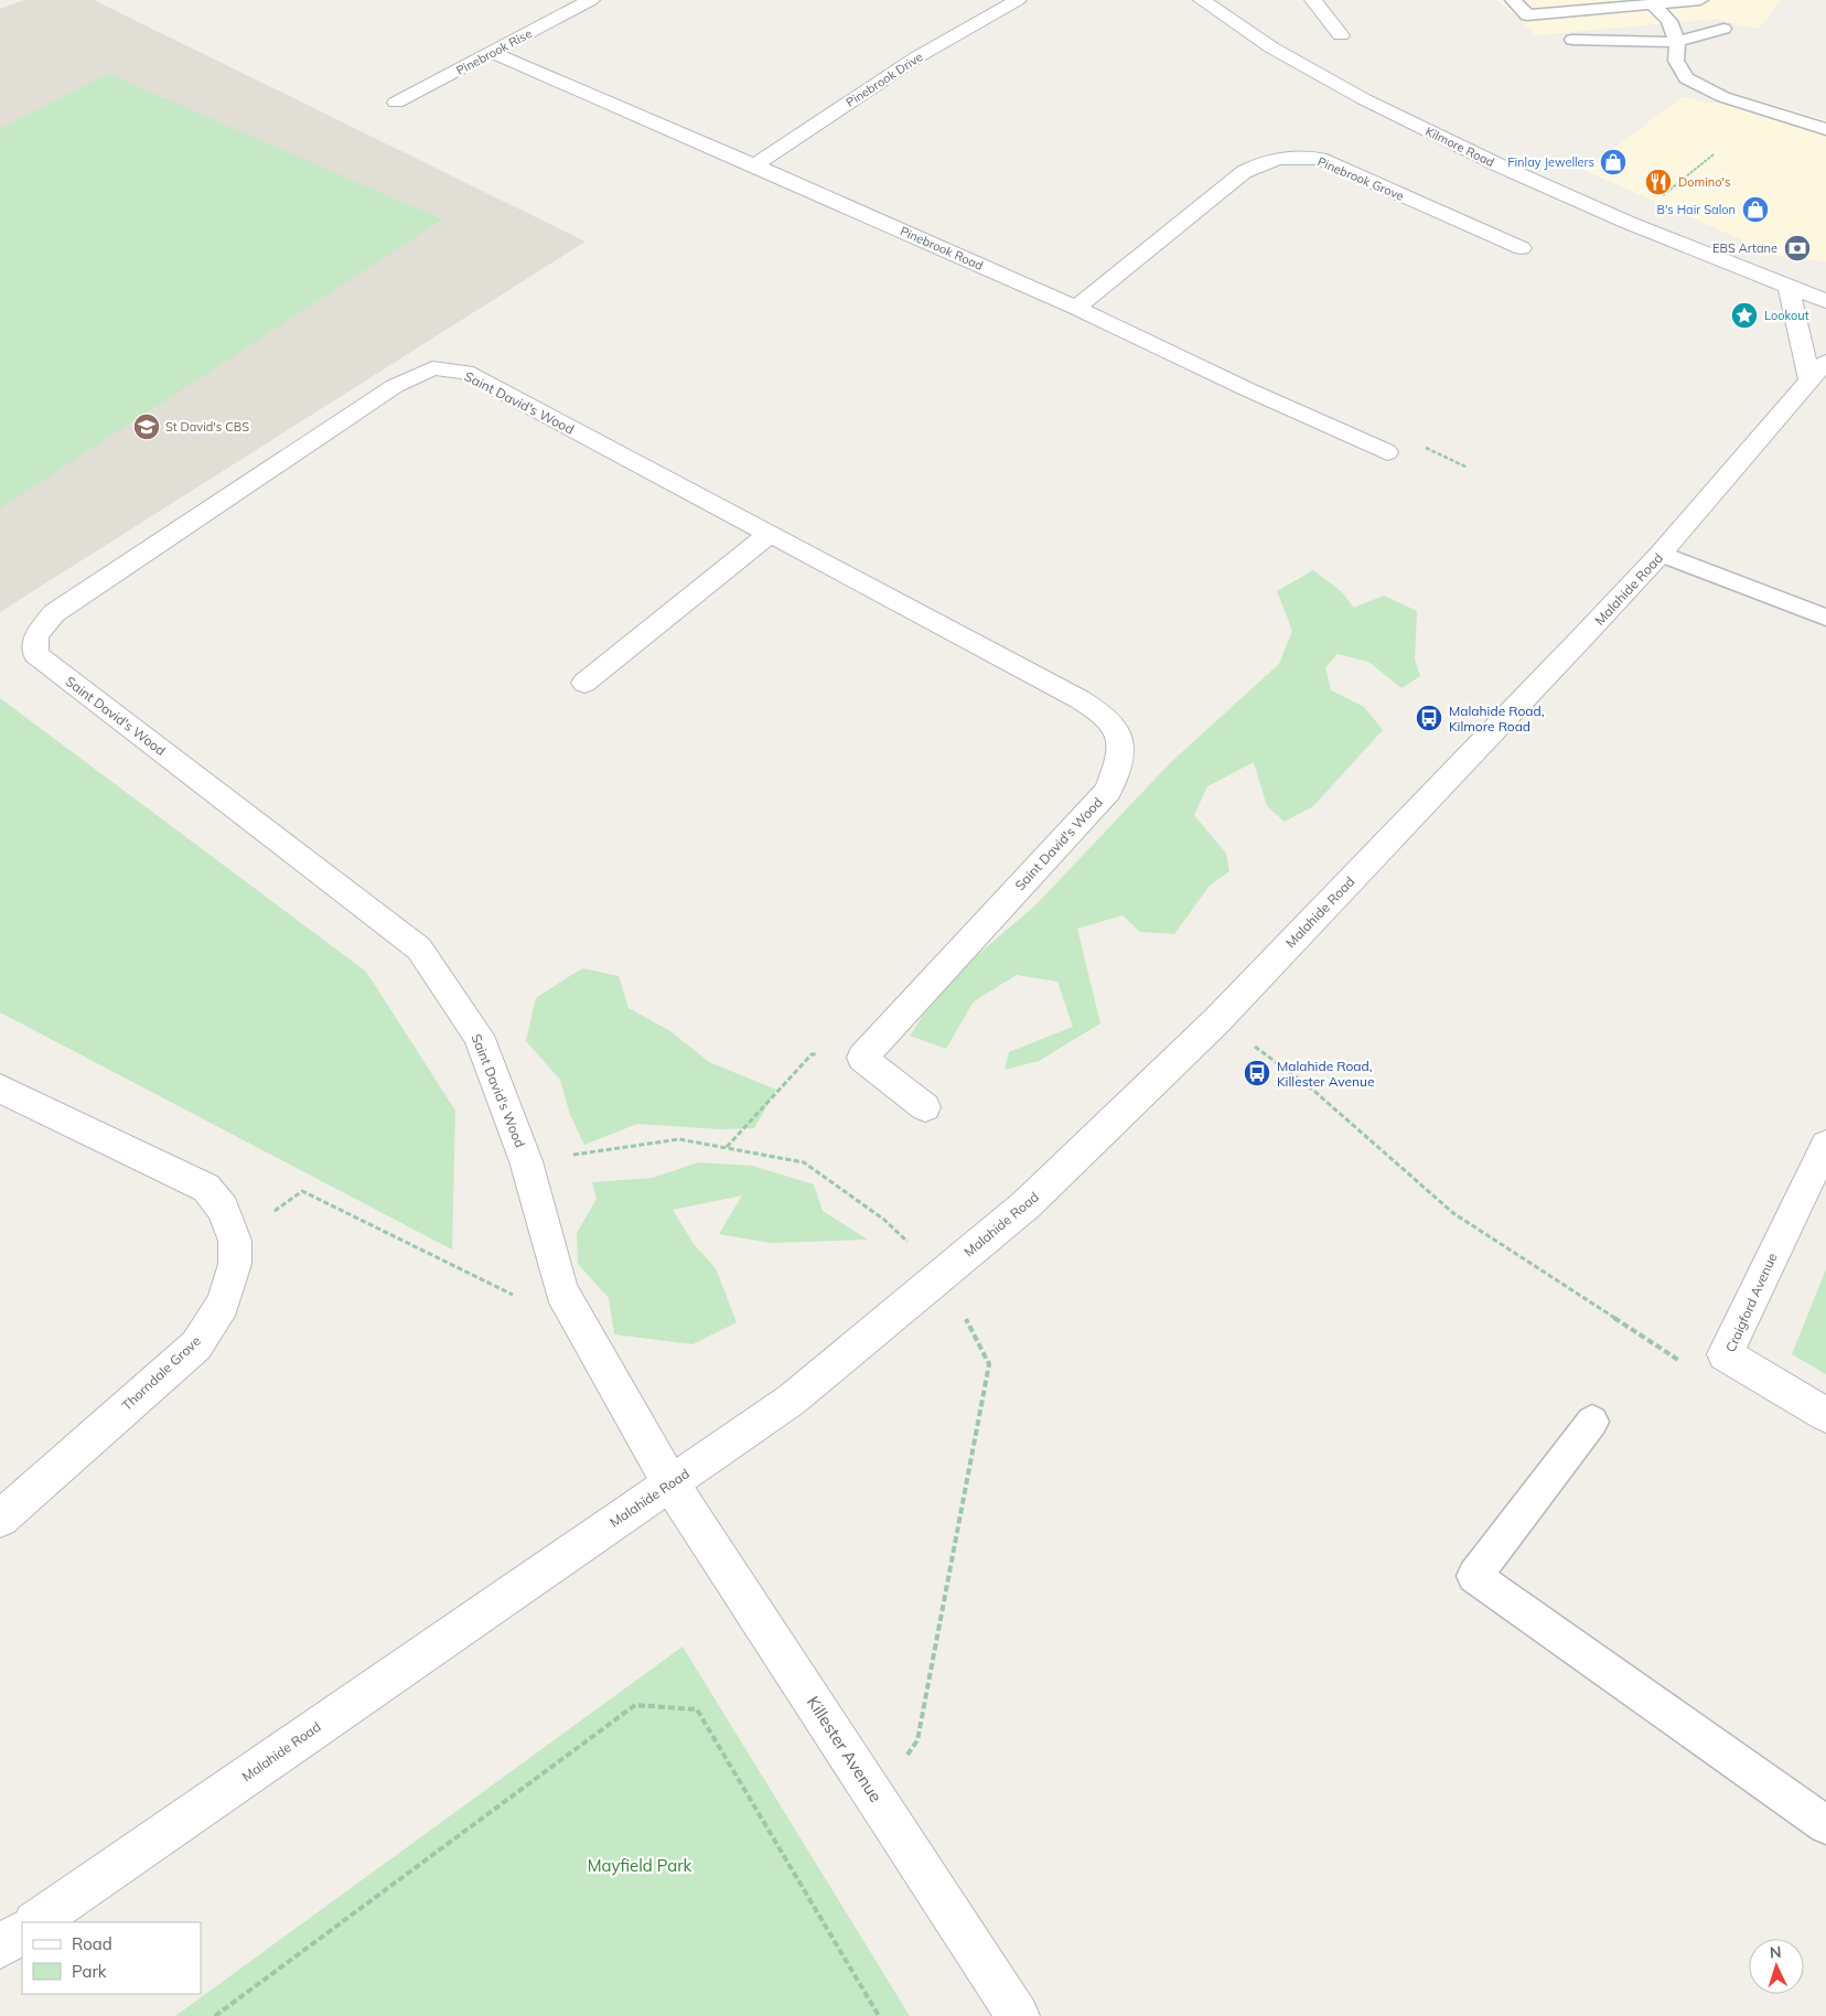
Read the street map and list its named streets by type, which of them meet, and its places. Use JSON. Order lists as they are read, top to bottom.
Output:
{
  "streets": {
    "street": [
      "Pinebrook Rise",
      "Pinebrook Drive",
      "Kilmore Road",
      "Pinebrook Grove",
      "Pinebrook Road",
      "Saint David's Wood",
      "Malahide Road",
      "Craigford Avenue",
      "Thorndale Grove",
      "Killester Avenue"
    ]
  },
  "crossings": [
    ["Pinebrook Rise", "Pinebrook Road"],
    ["Pinebrook Drive", "Pinebrook Road"],
    ["Pinebrook Grove", "Pinebrook Road"],
    ["Saint David's Wood", "Malahide Road"],
    ["Saint David's Wood", "Killester Avenue"],
    ["Malahide Road", "Killester Avenue"]
  ],
  "parks": ["Mayfield Park"],
  "places": {
    "shop": ["Finlay Jewellers", "B's Hair Salon"],
    "restaurant": ["Domino's"],
    "bank": ["EBS Artane"],
    "place": ["Lookout"],
    "school or university": ["St David's CBS"],
    "bus stop": ["Malahide Road, Kilmore Road", "Malahide Road, Killester Avenue"]
  },
  "legend": ["Road", "Park"],
  "north": "top"
}
